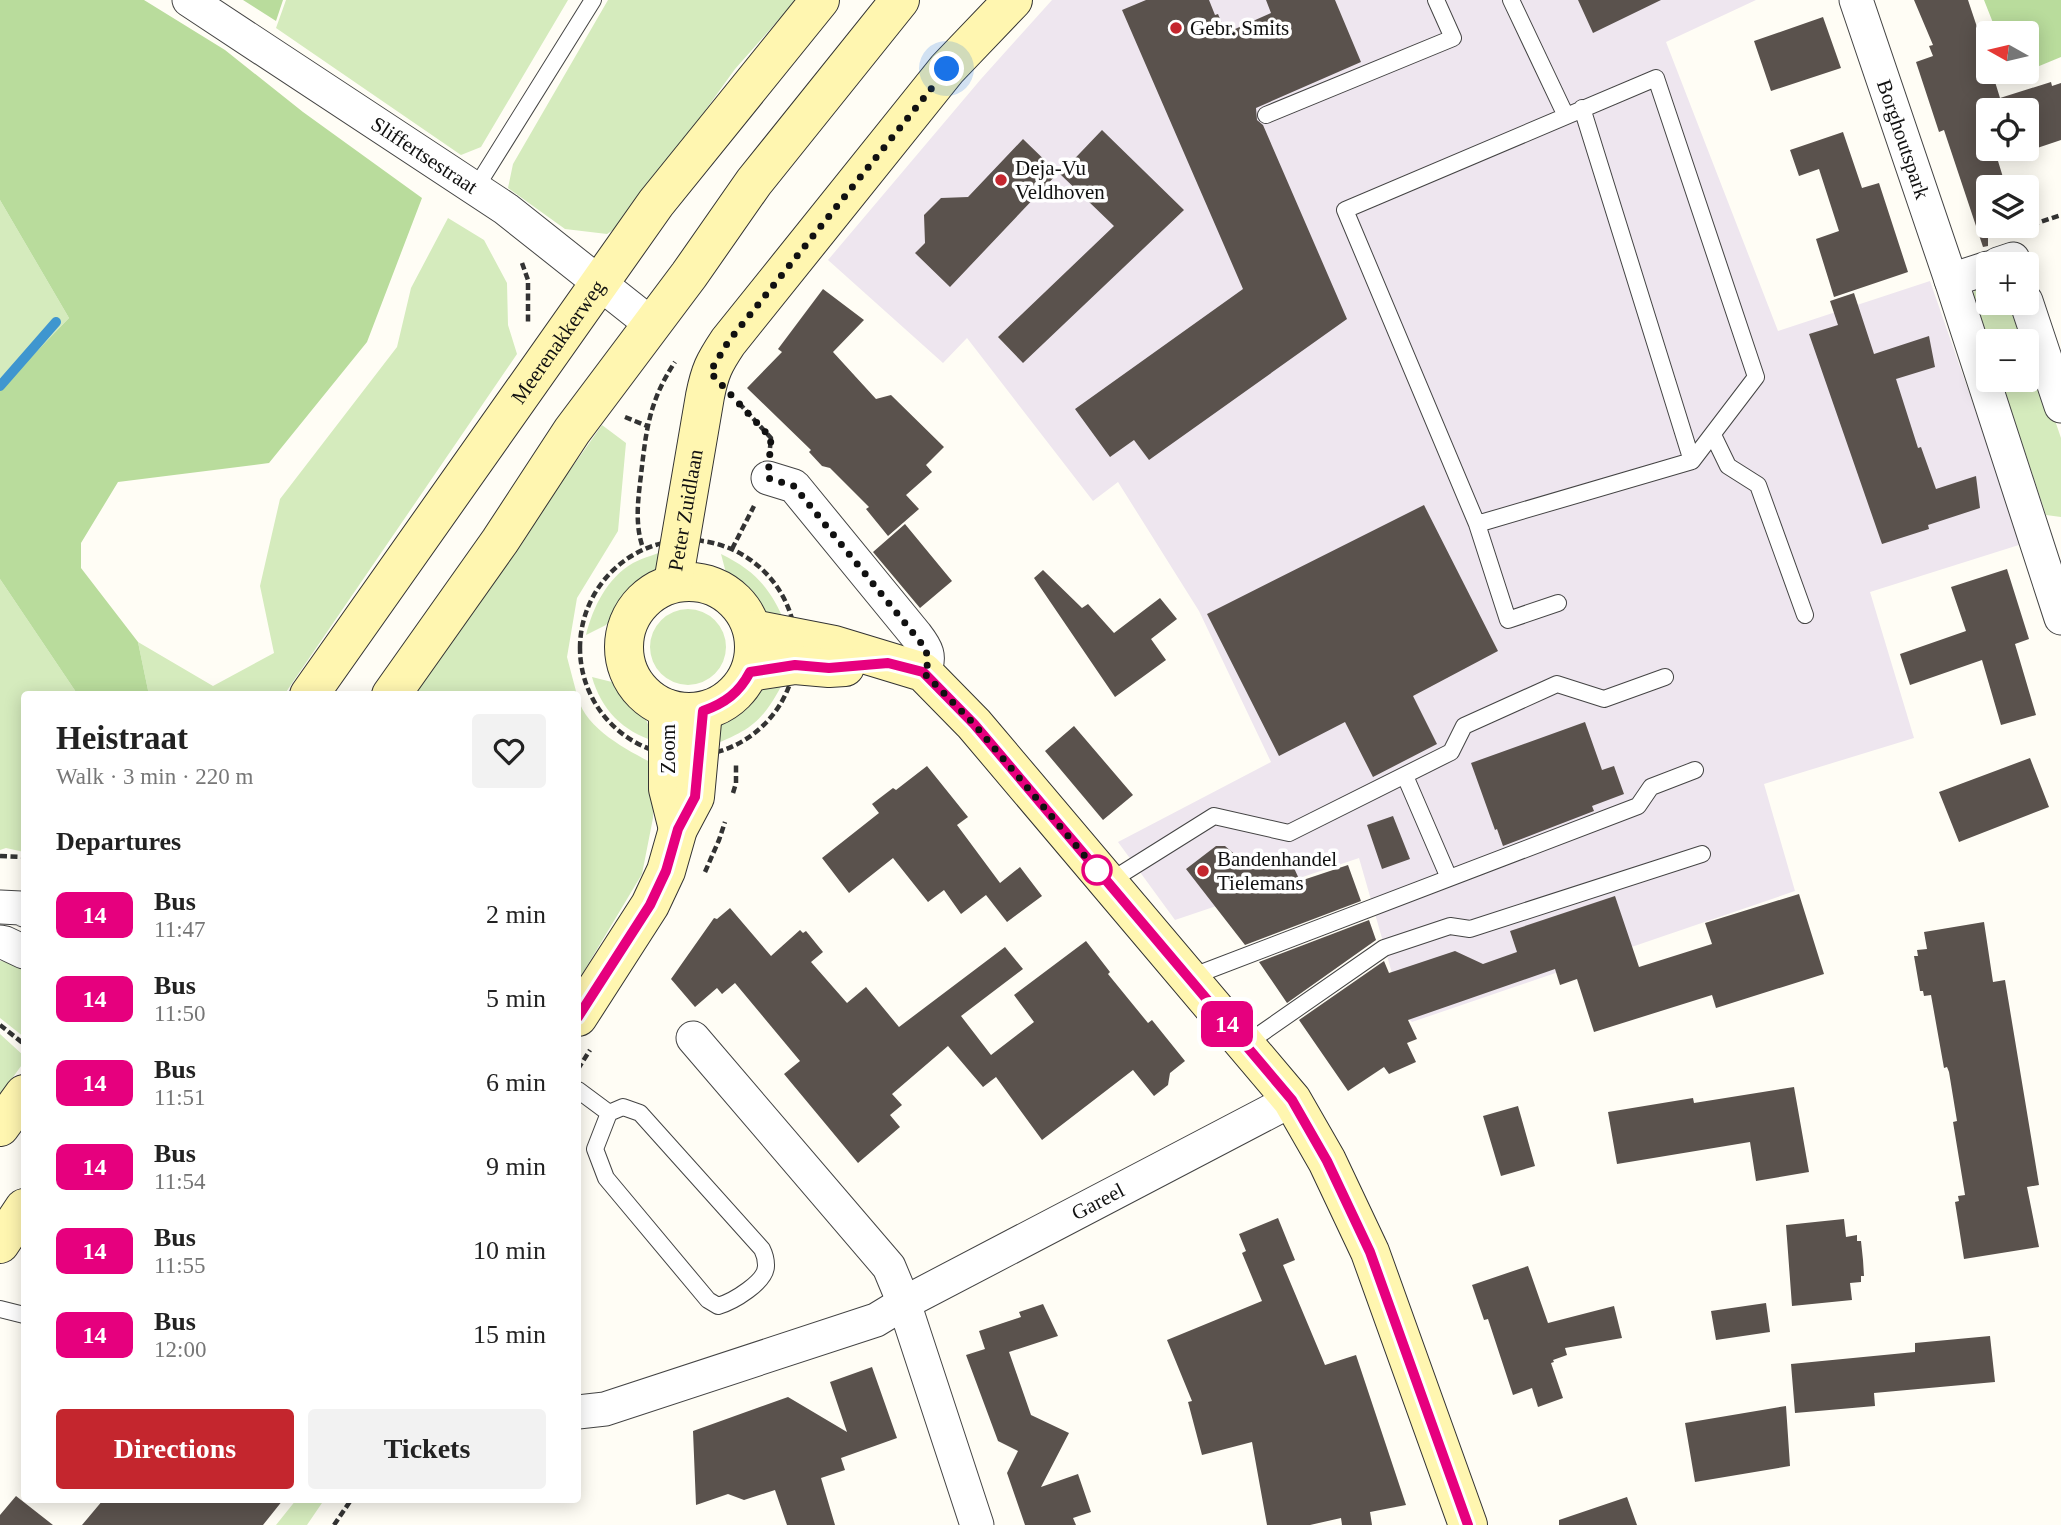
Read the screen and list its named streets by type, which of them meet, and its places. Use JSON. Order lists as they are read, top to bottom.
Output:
{
  "streets": {
    "street": [
      "Borghoutspark",
      "Sliffertsestraat",
      "Meerenakkerweg",
      "Peter Zuidlaan",
      "Zoom",
      "Gareel"
    ]
  },
  "crossings": [
    ["Sliffertsestraat", "Meerenakkerweg"],
    ["Peter Zuidlaan", "Zoom"]
  ],
  "places": ["Gebr. Smits", "Deja-Vu Veldhoven", "Bandenhandel Tielemans"],
  "lines": ["bus line 14"],
  "north": "left",
  "page": {
    "on_map": "14",
    "map_buttons": ["+", "−"],
    "heading": [
      ["Heistraat", "Walk · 3 min · 220 m"],
      "Departures"
    ],
    "list": [
      {
        "mark": "14",
        "name": "Bus",
        "note": "11:47",
        "value": "2 min"
      },
      {
        "mark": "14",
        "name": "Bus",
        "note": "11:50",
        "value": "5 min"
      },
      {
        "mark": "14",
        "name": "Bus",
        "note": "11:51",
        "value": "6 min"
      },
      {
        "mark": "14",
        "name": "Bus",
        "note": "11:54",
        "value": "9 min"
      },
      {
        "mark": "14",
        "name": "Bus",
        "note": "11:55",
        "value": "10 min"
      },
      {
        "mark": "14",
        "name": "Bus",
        "note": "12:00",
        "value": "15 min"
      }
    ],
    "buttons": ["Directions", "Tickets"]
  }
}
